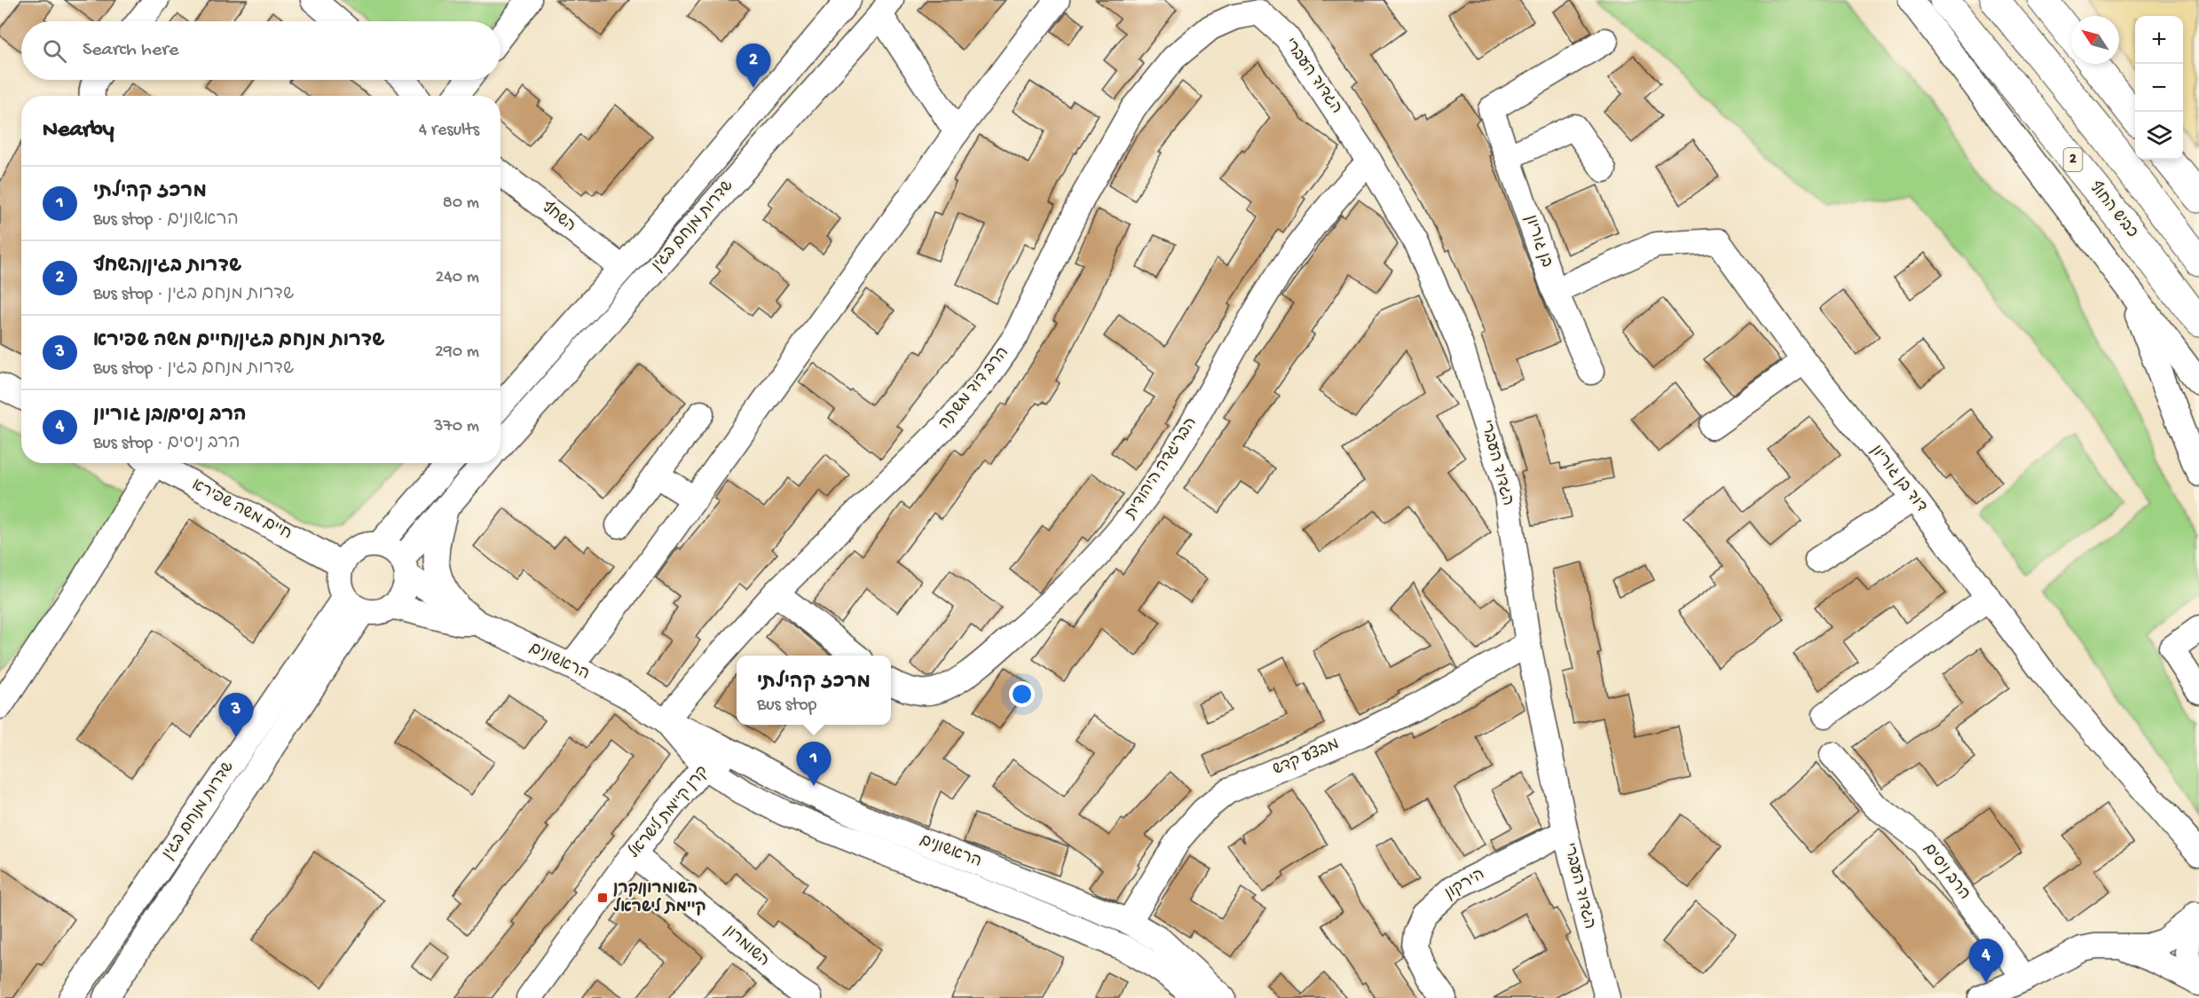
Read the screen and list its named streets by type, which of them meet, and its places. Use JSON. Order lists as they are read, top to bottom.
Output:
{
  "streets": {
    "highway": ["2", "כביש החוף"],
    "street": [
      "הגדוד העברי",
      "השחף",
      "שדרות מנחם בגין",
      "בן גוריון",
      "הרב דוד משתה",
      "הבריגדה היהודית",
      "דוד בן גוריון",
      "חיים משה שפירא",
      "הראשונים",
      "מבצע קדש",
      "קרן קיימת לישראל",
      "הרב ניסים",
      "הירקון",
      "השומרון"
    ]
  },
  "crossings": [
    ["הגדוד העברי", "הרב דוד משתה"],
    ["הגדוד העברי", "הבריגדה היהודית"],
    ["הגדוד העברי", "מבצע קדש"],
    ["הגדוד העברי", "הירקון"],
    ["השחף", "שדרות מנחם בגין"],
    ["שדרות מנחם בגין", "חיים משה שפירא"],
    ["שדרות מנחם בגין", "הראשונים"],
    ["בן גוריון", "דוד בן גוריון"],
    ["הרב דוד משתה", "הראשונים"],
    ["חיים משה שפירא", "הראשונים"],
    ["הראשונים", "מבצע קדש"],
    ["הראשונים", "קרן קיימת לישראל"],
    ["קרן קיימת לישראל", "השומרון"]
  ],
  "places": {
    "transit": ["השומרון/קרן קיימת לישראל"]
  },
  "north": "top left",
  "page": {
    "map_buttons": ["+", "−"],
    "search": "Search here",
    "pins": [
      "2",
      "3",
      "1",
      "4"
    ],
    "heading": ["Nearby", "4 results"],
    "list": [
      {
        "mark": "1",
        "name": "מרכז קהילתי",
        "note": "Bus stop · הראשונים",
        "value": "80 m"
      },
      {
        "mark": "2",
        "name": "שדרות בגין/השחף",
        "note": "Bus stop · שדרות מנחם בגין",
        "value": "240 m"
      },
      {
        "mark": "3",
        "name": "שדרות מנחם בגין/חיים משה שפירא",
        "note": "Bus stop · שדרות מנחם בגין",
        "value": "290 m"
      },
      {
        "mark": "4",
        "name": "הרב נסים/בן גוריון",
        "note": "Bus stop · הרב ניסים",
        "value": "370 m"
      }
    ],
    "popup": ["מרכז קהילתי", "Bus stop"]
  }
}
